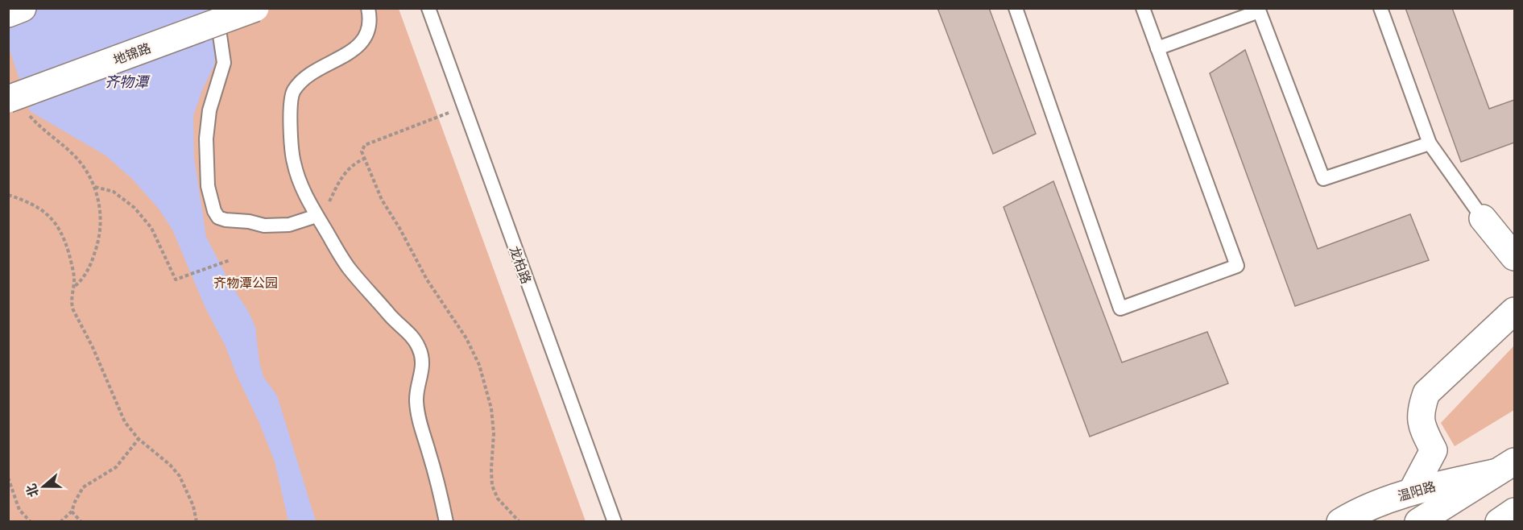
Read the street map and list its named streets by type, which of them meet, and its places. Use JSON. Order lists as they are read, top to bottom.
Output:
{
  "streets": {
    "street": ["地锦路", "温阳路"],
    "lane": ["龙柏路"]
  },
  "water": ["齐物潭"],
  "parks": ["齐物潭公园"],
  "north": "left"
}
